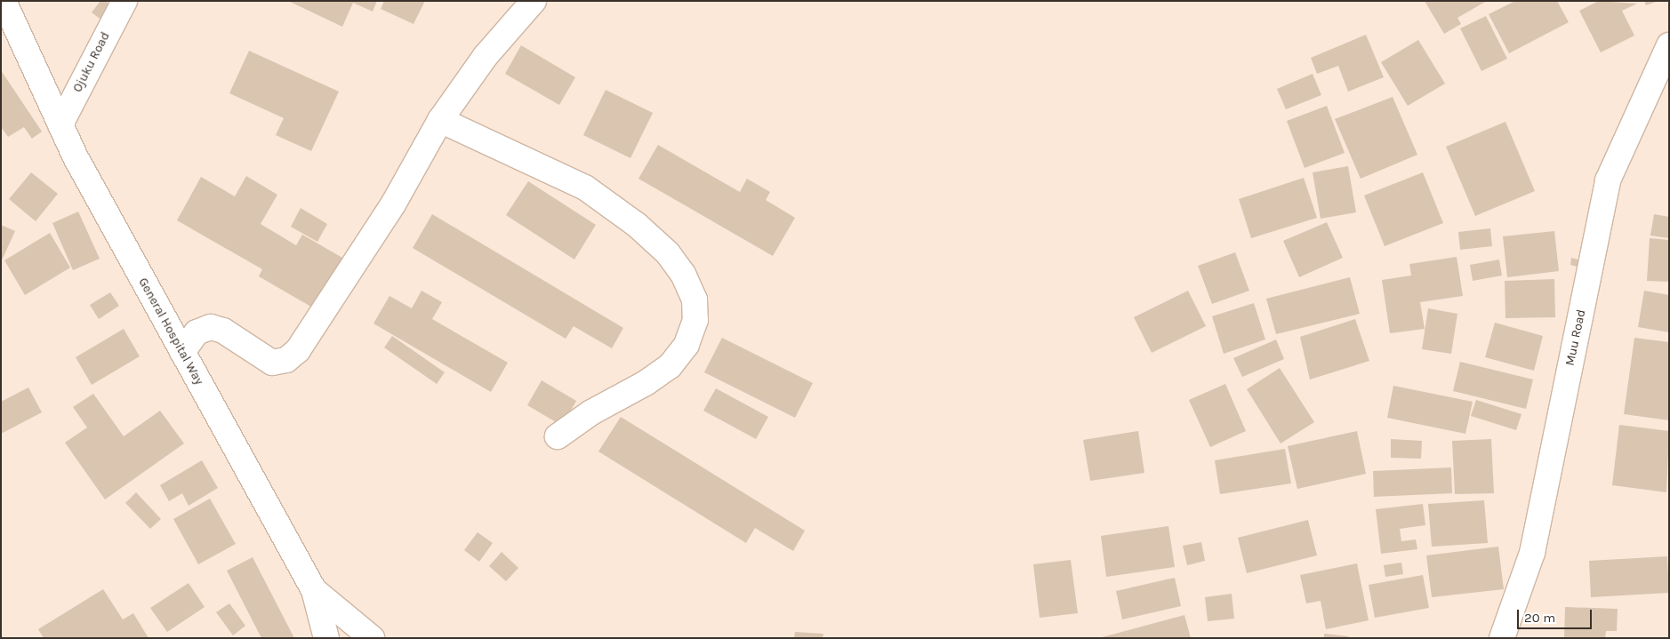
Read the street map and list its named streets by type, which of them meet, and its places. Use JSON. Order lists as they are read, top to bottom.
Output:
{
  "streets": {
    "street": ["Ojuku Road", "General Hospital Way", "Muu Road"]
  },
  "crossings": [
    ["Ojuku Road", "General Hospital Way"]
  ],
  "scale_bar": "20 m"
}
